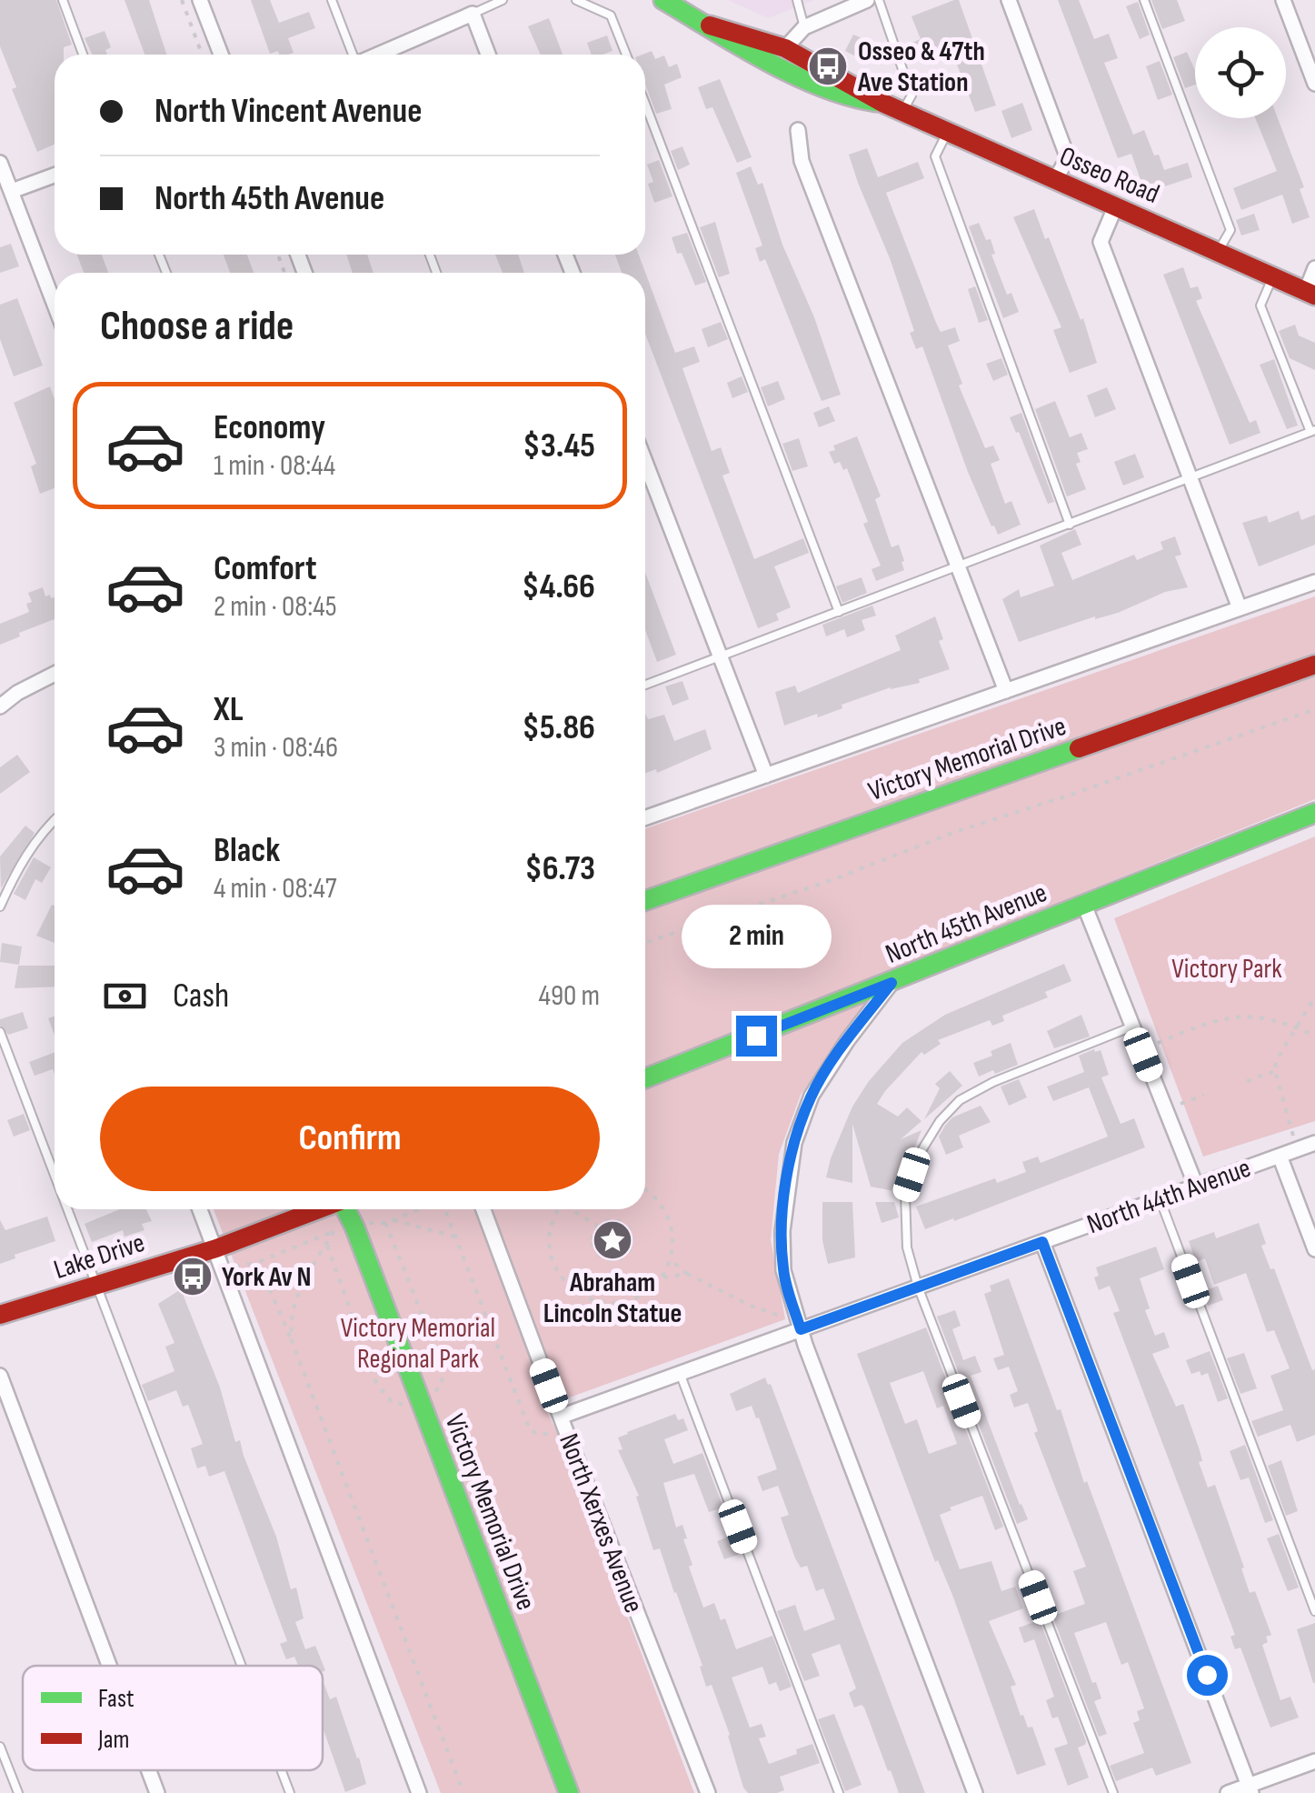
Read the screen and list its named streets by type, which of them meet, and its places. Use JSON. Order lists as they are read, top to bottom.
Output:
{
  "streets": {
    "street": [
      "Osseo Road",
      "Victory Memorial Drive",
      "North 45th Avenue",
      "North 44th Avenue",
      "Lake Drive",
      "North Xerxes Avenue"
    ]
  },
  "crossings": [
    ["North 44th Avenue", "North Xerxes Avenue"]
  ],
  "parks": ["Victory Park", "Victory Memorial Regional Park"],
  "places": {
    "bus stop": ["Osseo & 47th Ave Station", "York Av N"],
    "place": ["Abraham Lincoln Statue"]
  },
  "legend": ["Fast", "Jam"],
  "page": {
    "banner": ["North Vincent Avenue", "North 45th Avenue"],
    "heading": "Choose a ride",
    "list": [
      {
        "name": "Economy",
        "note": "1 min · 08:44",
        "value": "$3.45"
      },
      {
        "name": "Comfort",
        "note": "2 min · 08:45",
        "value": "$4.66"
      },
      {
        "name": "XL",
        "note": "3 min · 08:46",
        "value": "$5.86"
      },
      {
        "name": "Black",
        "note": "4 min · 08:47",
        "value": "$6.73"
      }
    ],
    "bubble": "2 min",
    "pay": ["Cash", "490 m"],
    "buttons": "Confirm"
  }
}
